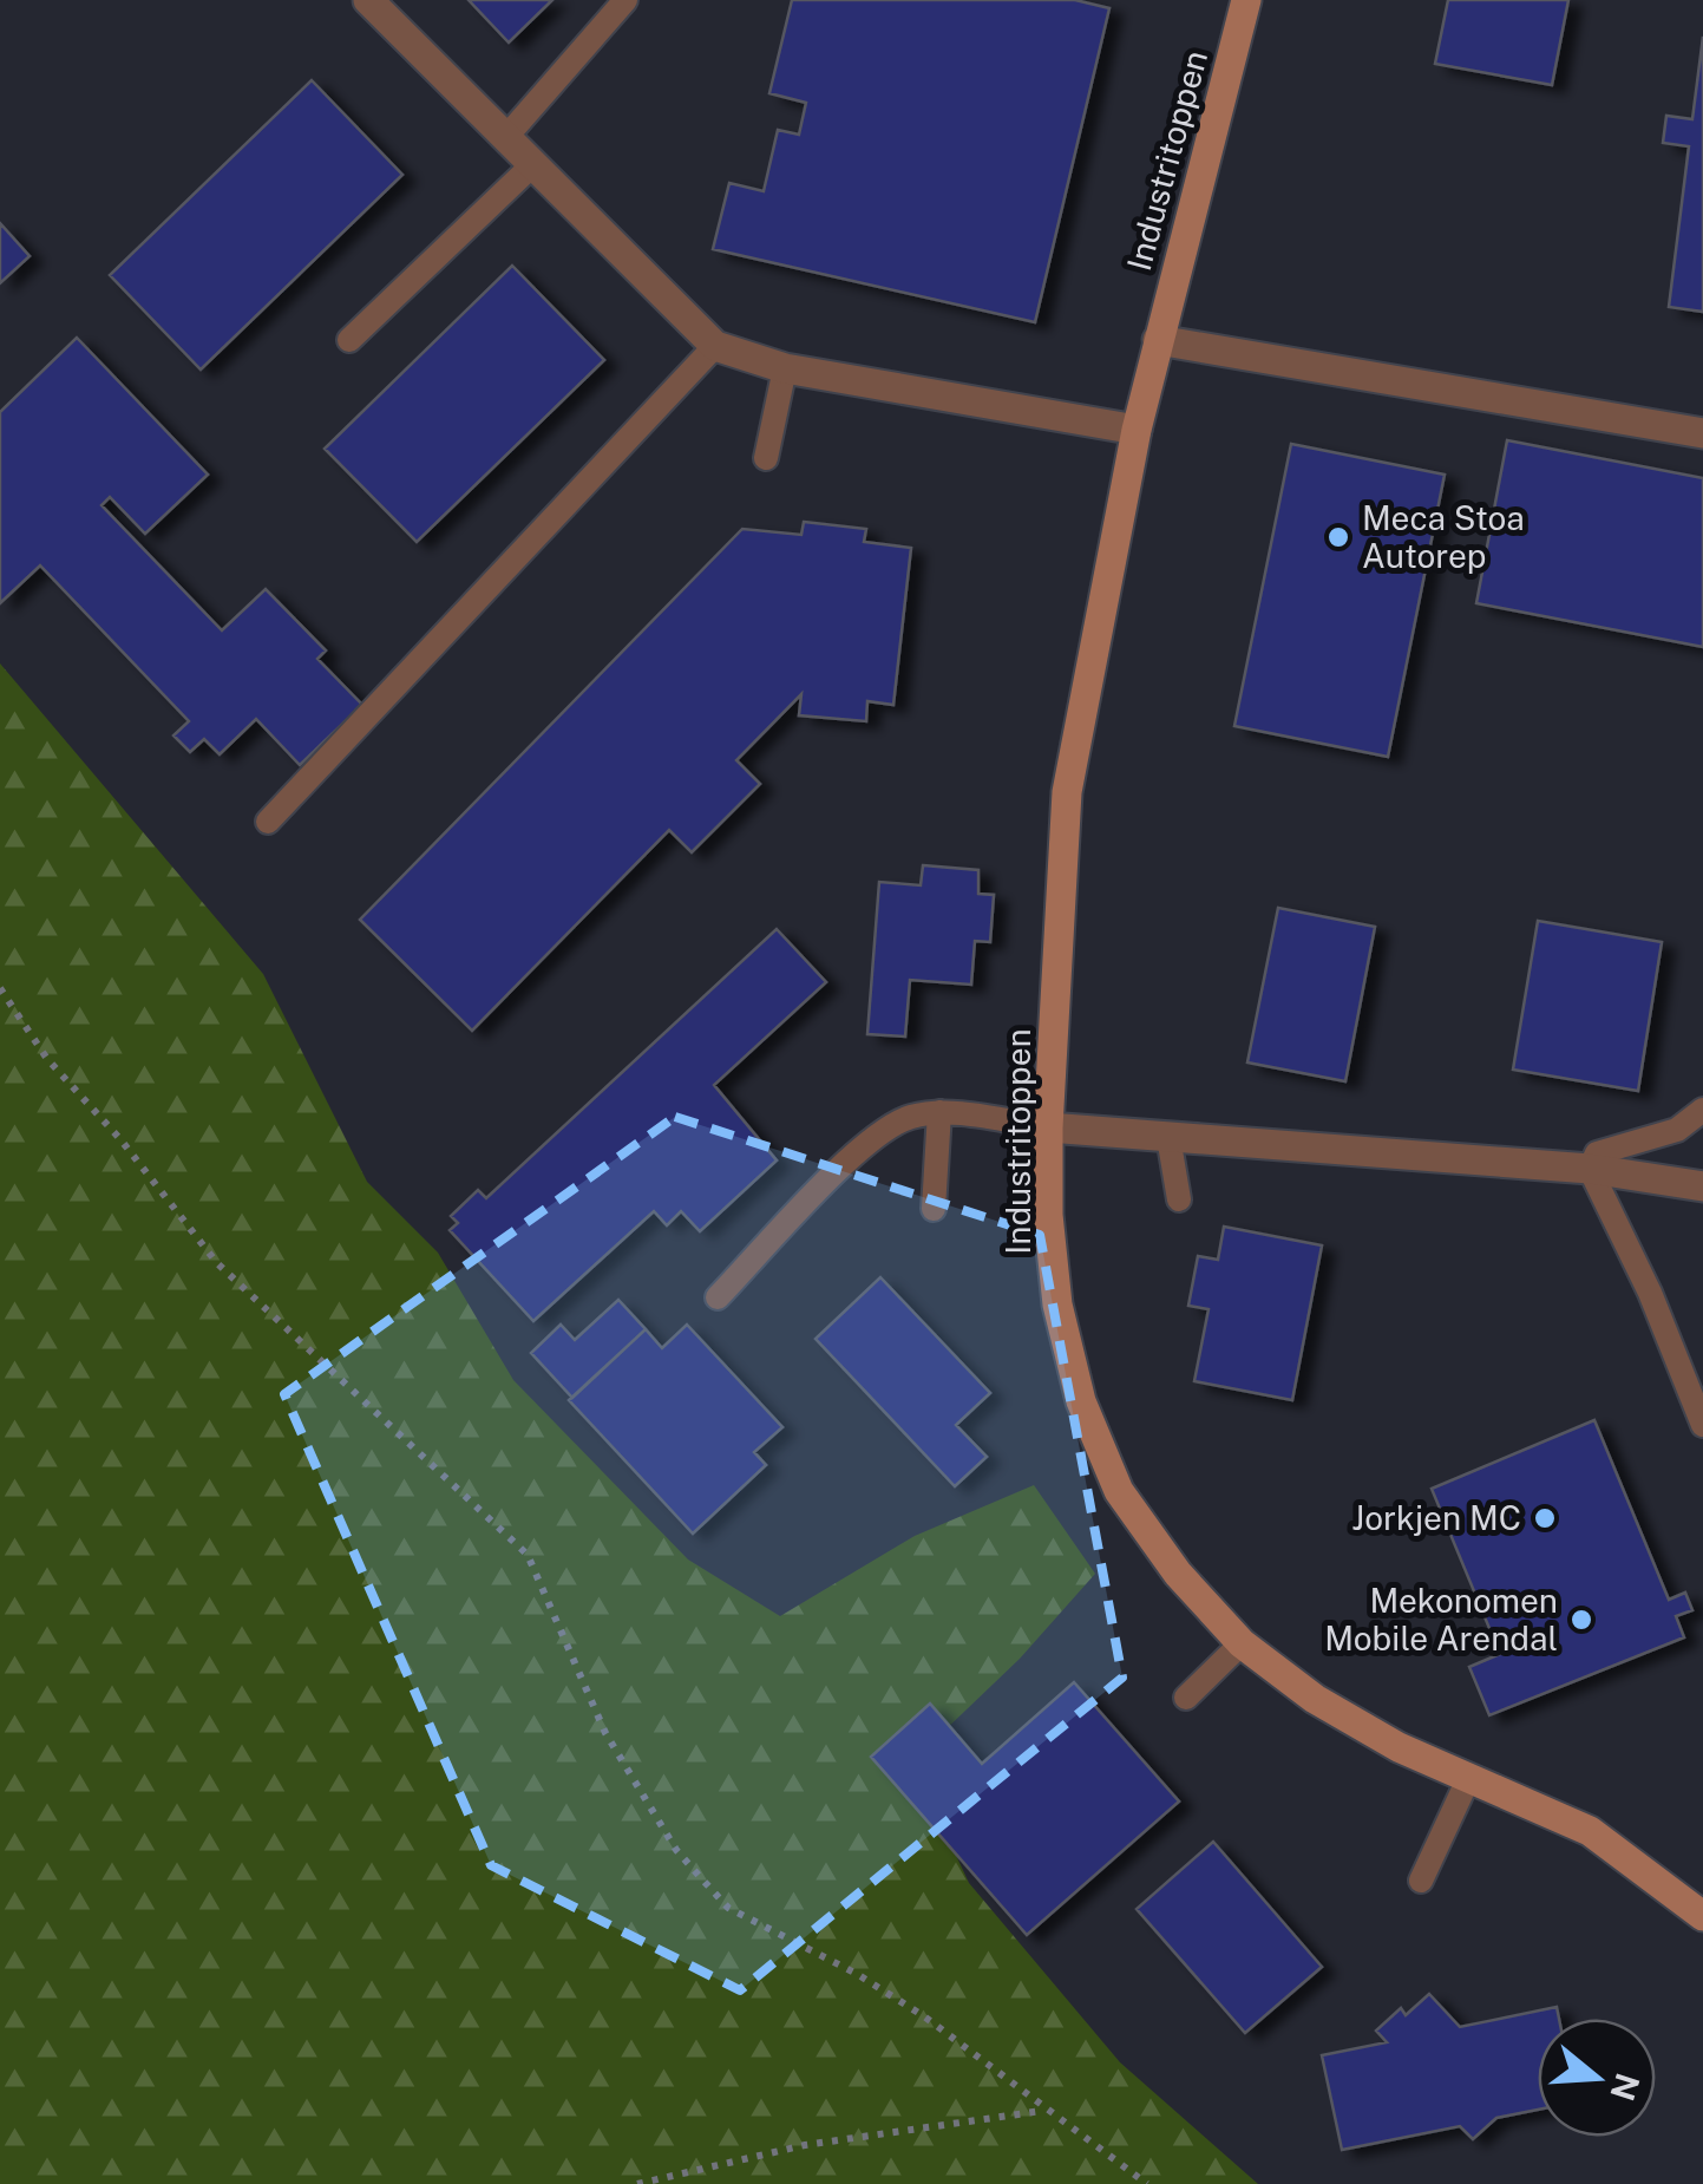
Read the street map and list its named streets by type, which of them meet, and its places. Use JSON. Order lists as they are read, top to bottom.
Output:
{
  "streets": {
    "street": ["Industritoppen"]
  },
  "places": ["Meca Stoa Autorep", "Jorkjen MC", "Mekonomen Mobile Arendal"],
  "north": "right"
}
